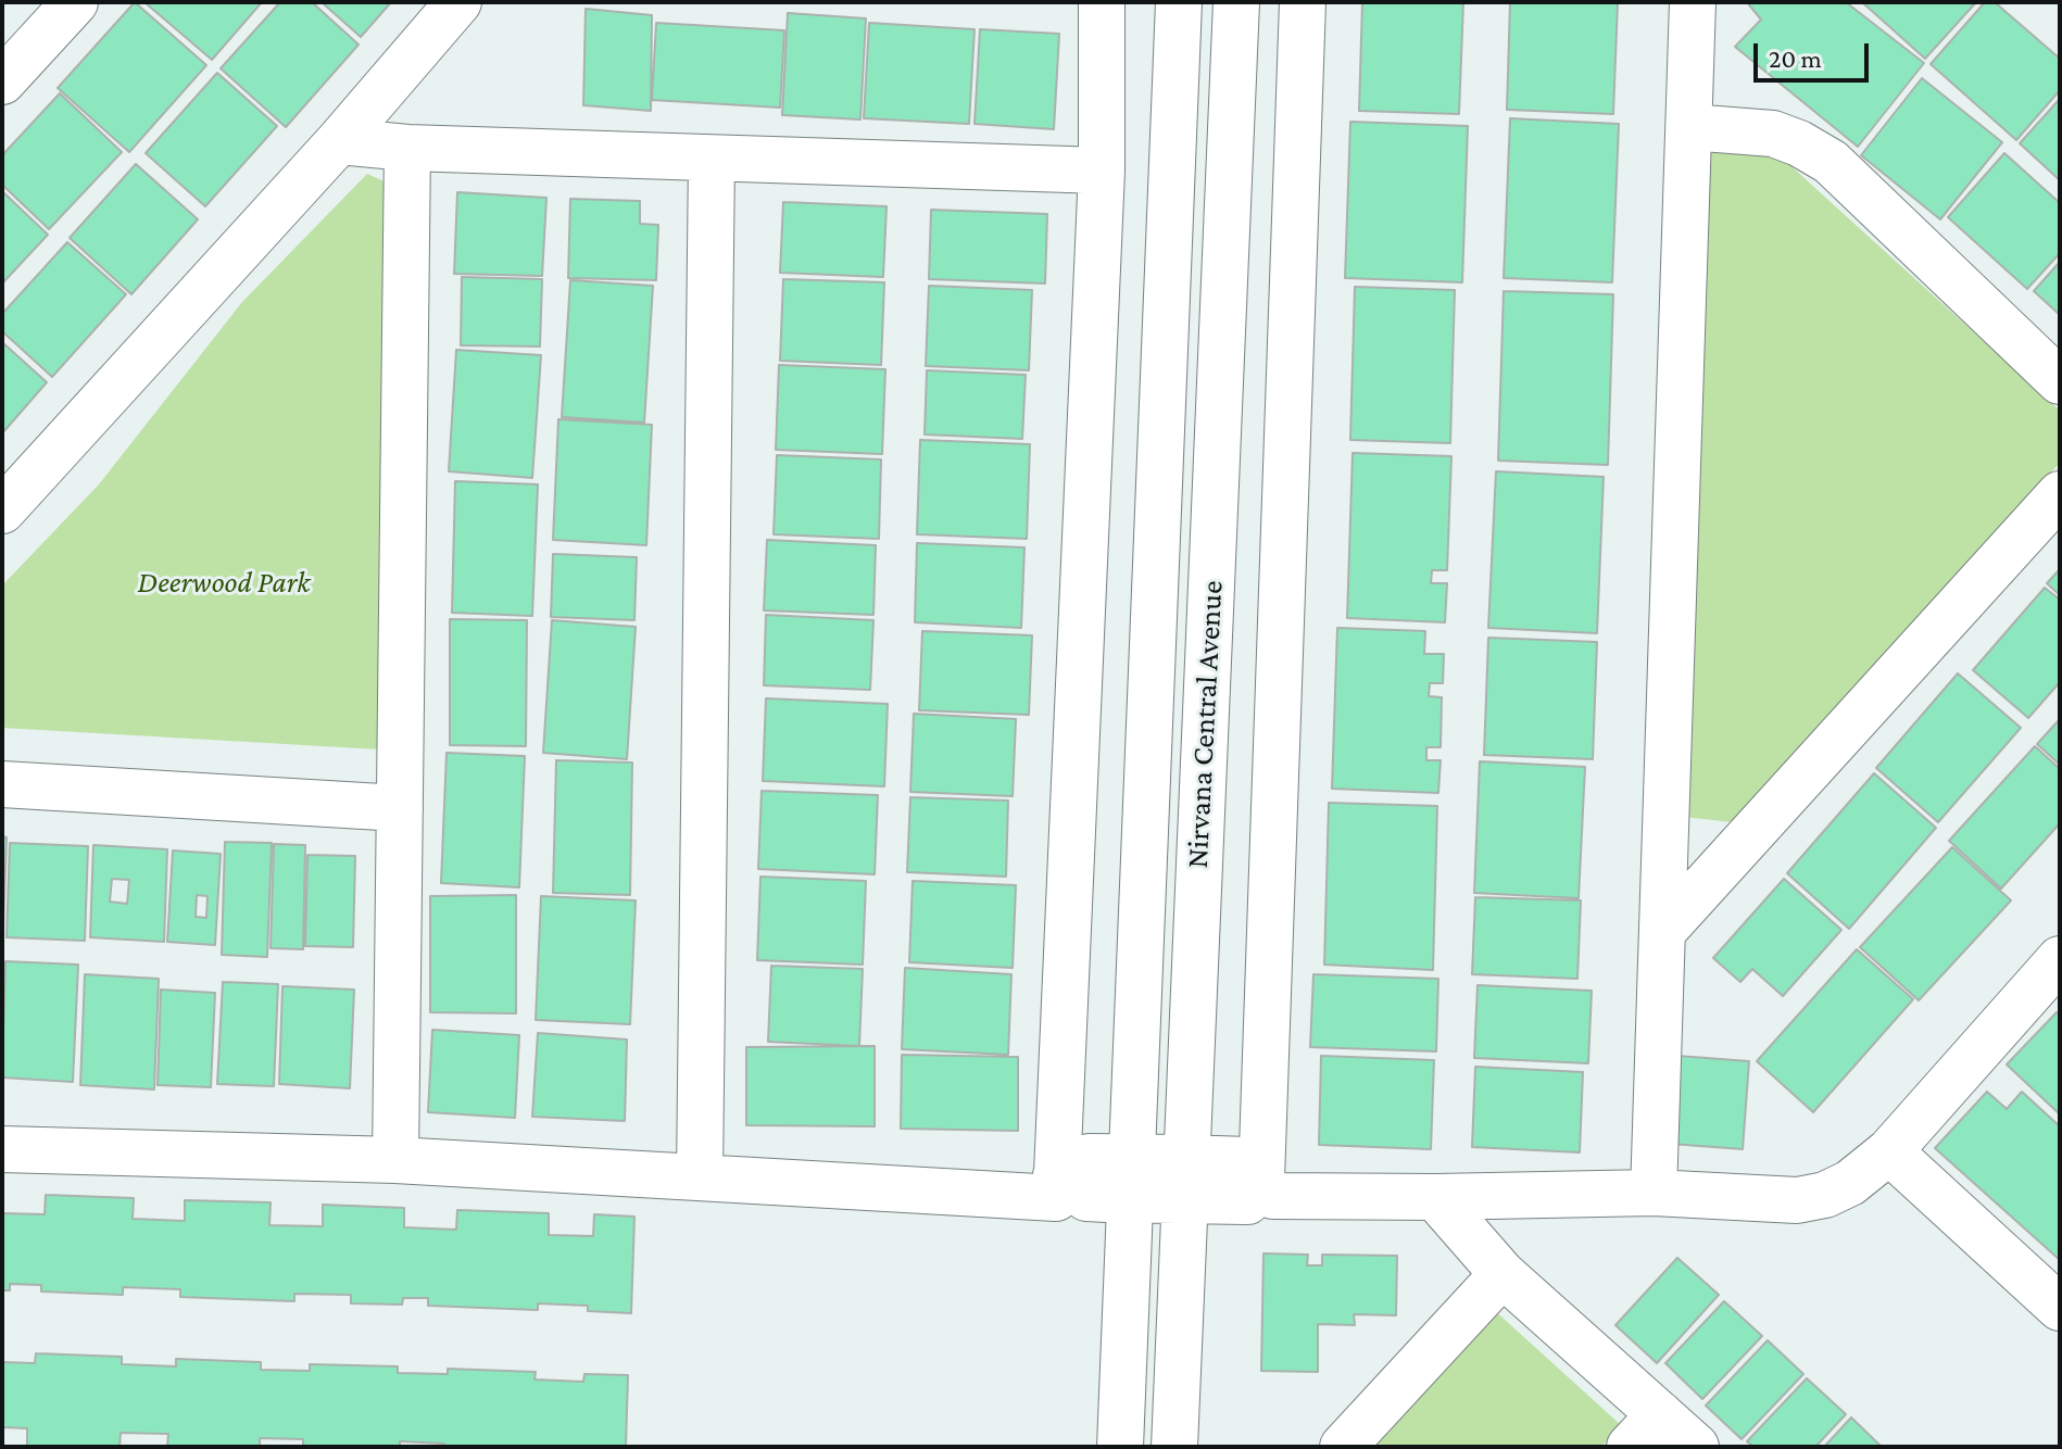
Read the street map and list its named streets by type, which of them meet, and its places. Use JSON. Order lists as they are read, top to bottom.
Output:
{
  "streets": {
    "street": ["Nirvana Central Avenue"]
  },
  "parks": ["Deerwood Park"],
  "scale_bar": "20 m"
}
